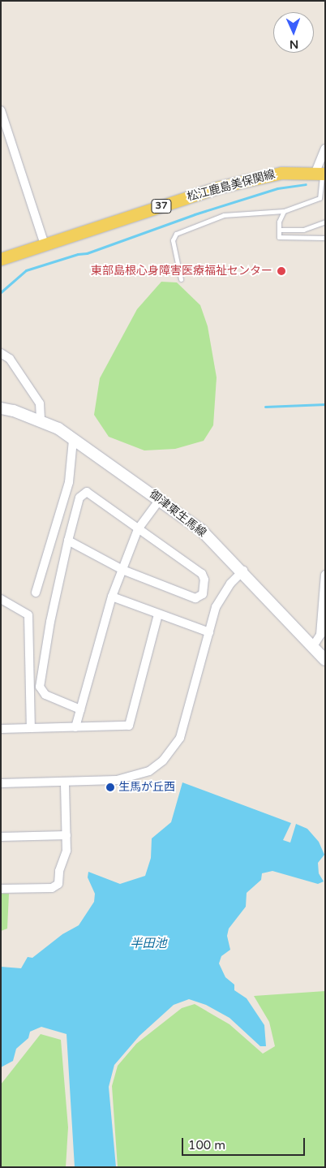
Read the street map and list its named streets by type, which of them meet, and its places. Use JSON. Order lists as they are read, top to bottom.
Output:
{
  "streets": {
    "main road": ["松江鹿島美保関線", "37", "御津東生馬線"]
  },
  "water": ["半田池"],
  "places": ["東部島根心身障害医療福祉センター", "生馬が丘西"],
  "scale_bar": "100 m",
  "north": "bottom"
}
